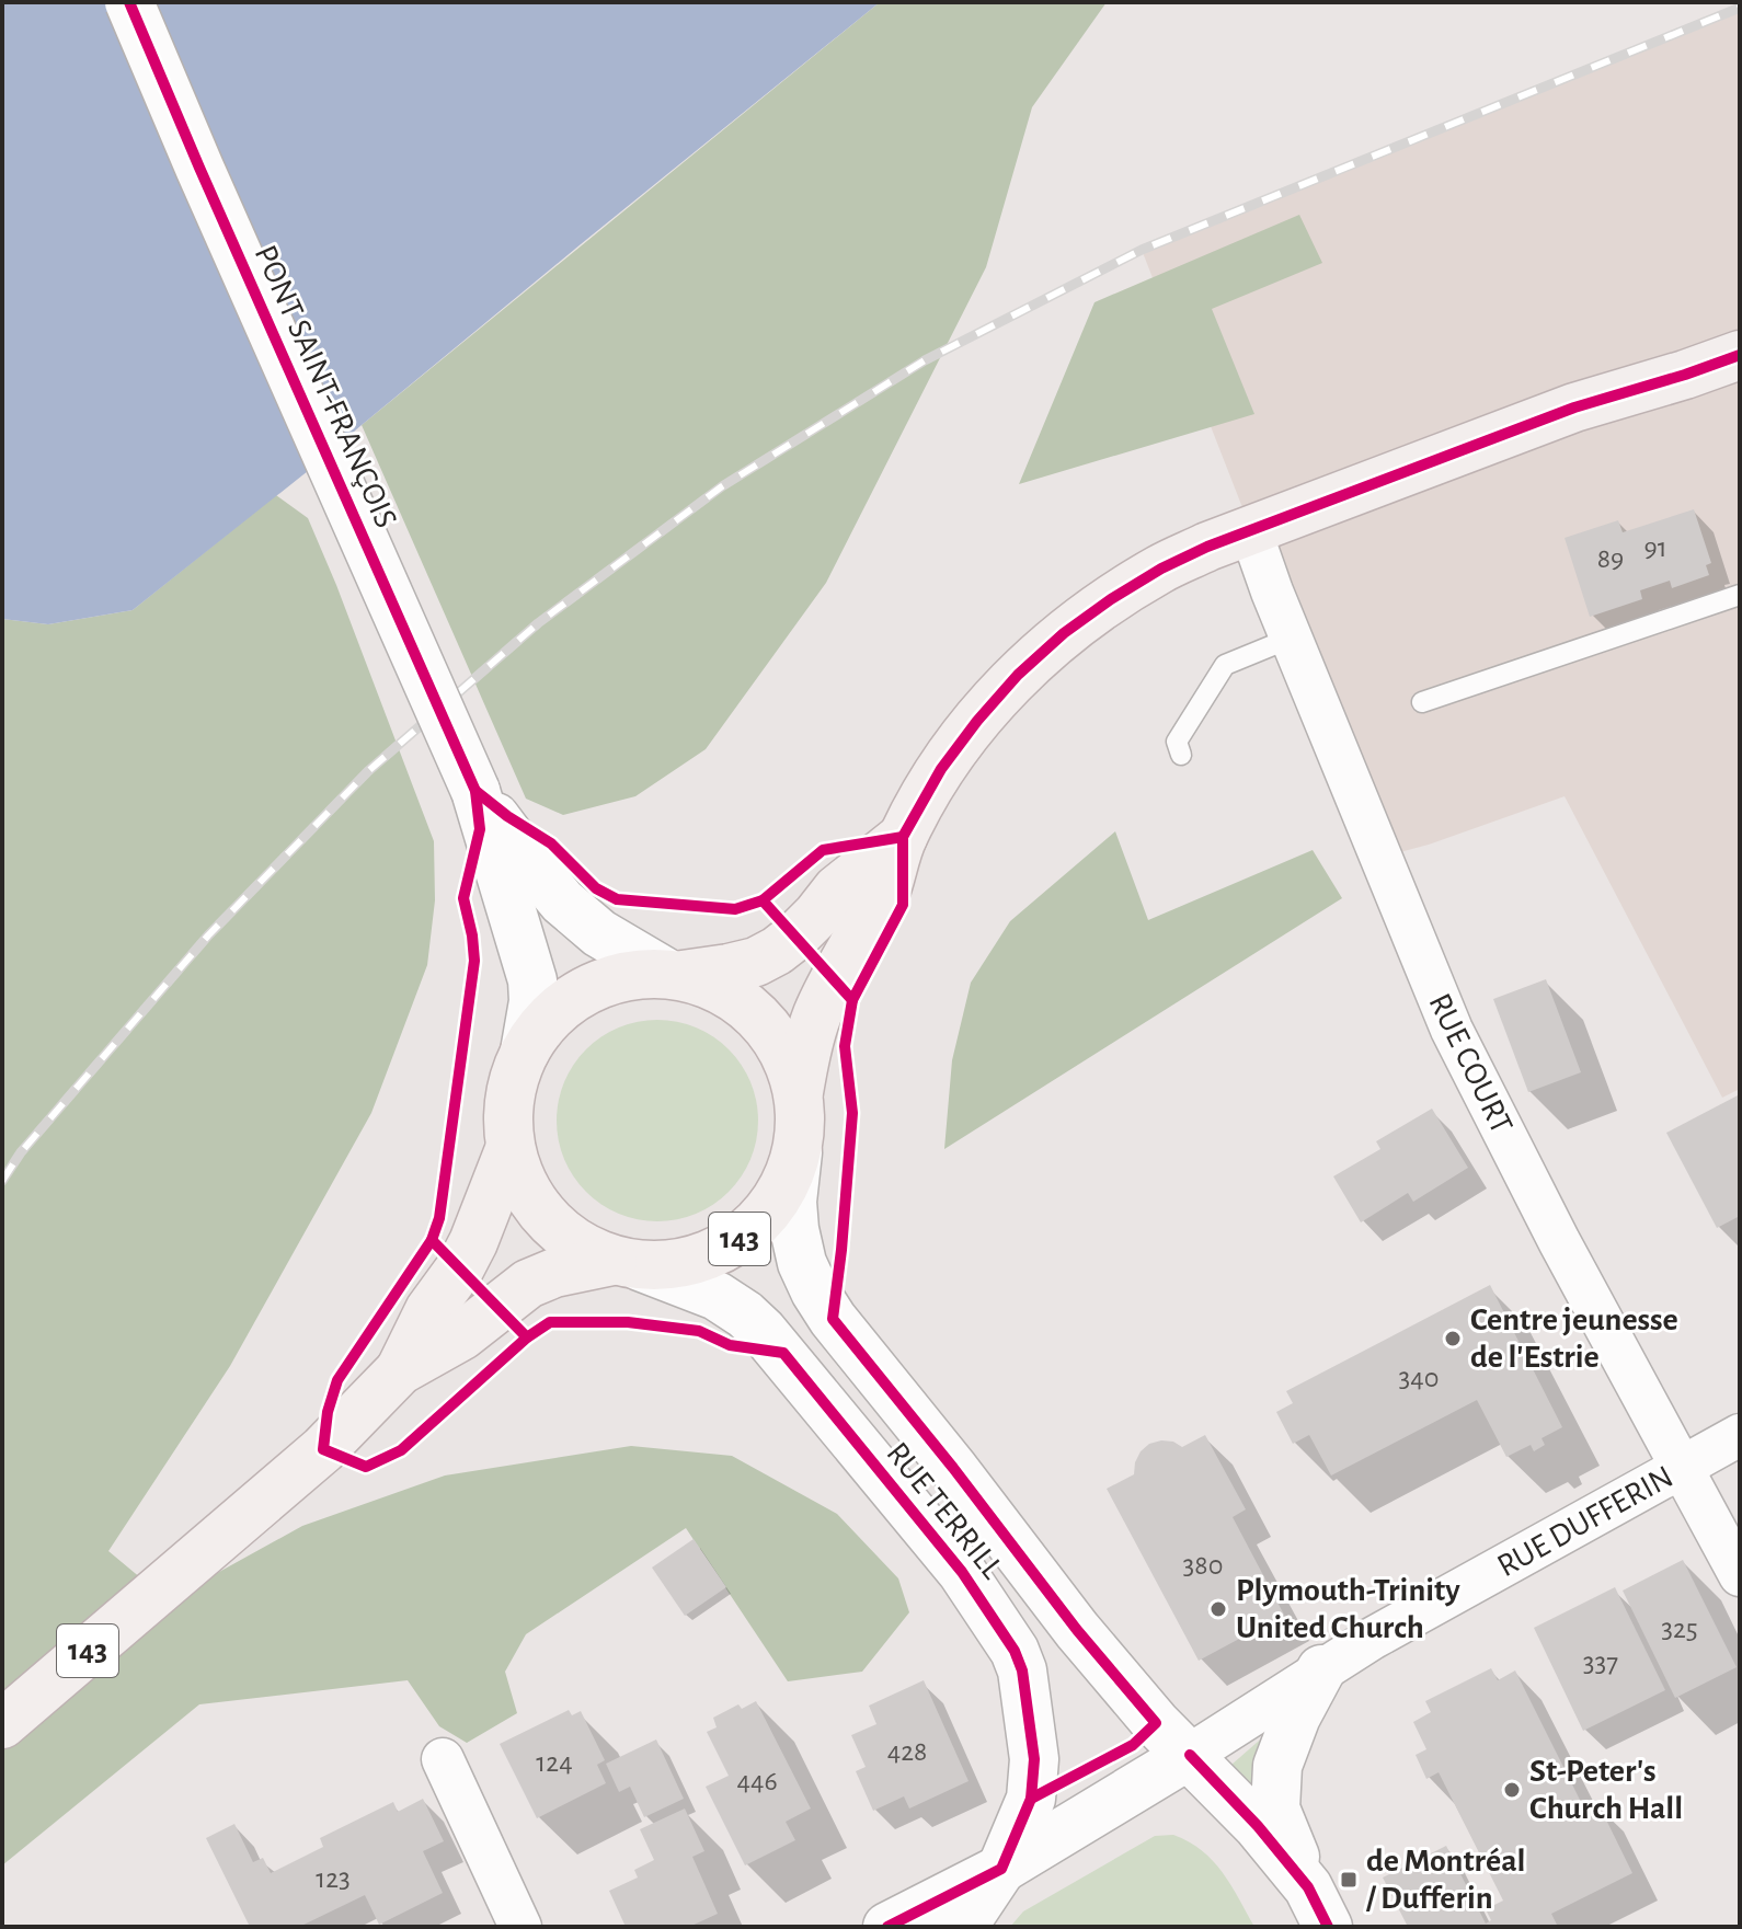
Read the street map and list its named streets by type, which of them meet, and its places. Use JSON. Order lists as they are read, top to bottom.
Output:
{
  "streets": {
    "main road": ["143"],
    "street": [
      "PONT SAINT-FRANÇOIS",
      "RUE COURT",
      "RUE TERRILL",
      "RUE DUFFERIN"
    ]
  },
  "crossings": [
    ["RUE COURT", "143"],
    ["RUE COURT", "RUE DUFFERIN"],
    ["143", "RUE TERRILL"],
    ["RUE TERRILL", "RUE DUFFERIN"]
  ],
  "places": {
    "other": ["Centre jeunesse de l'Estrie", "Plymouth-Trinity United Church", "St-Peter's Church Hall"],
    "transit": ["de Montréal / Dufferin"]
  },
  "house_numbers": [
    "91",
    "89",
    "340",
    "380",
    "325",
    "337",
    "428",
    "124",
    "446",
    "123"
  ]
}
